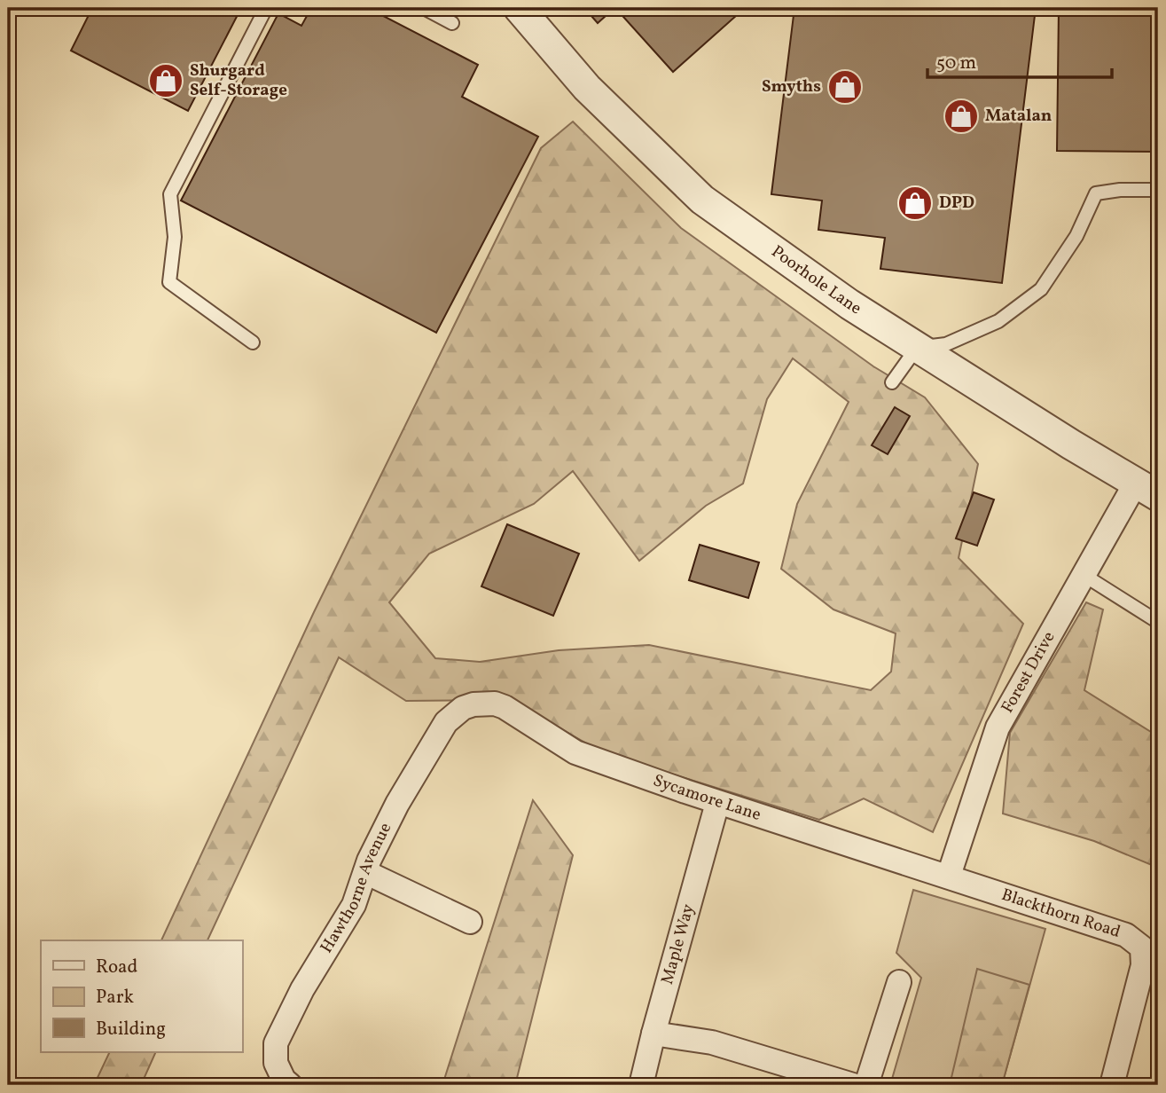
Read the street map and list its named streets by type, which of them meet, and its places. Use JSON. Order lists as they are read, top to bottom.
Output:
{
  "streets": {
    "street": [
      "Poorhole Lane",
      "Forest Drive",
      "Sycamore Lane",
      "Hawthorne Avenue",
      "Blackthorn Road",
      "Maple Way"
    ]
  },
  "crossings": [
    ["Poorhole Lane", "Forest Drive"],
    ["Forest Drive", "Sycamore Lane"],
    ["Forest Drive", "Blackthorn Road"],
    ["Sycamore Lane", "Hawthorne Avenue"],
    ["Sycamore Lane", "Blackthorn Road"],
    ["Sycamore Lane", "Maple Way"]
  ],
  "places": {
    "shop": [
      "Shurgard Self-Storage",
      "Smyths",
      "Matalan",
      "DPD"
    ]
  },
  "legend": ["Road", "Park", "Building"],
  "scale_bar": "50 m"
}
